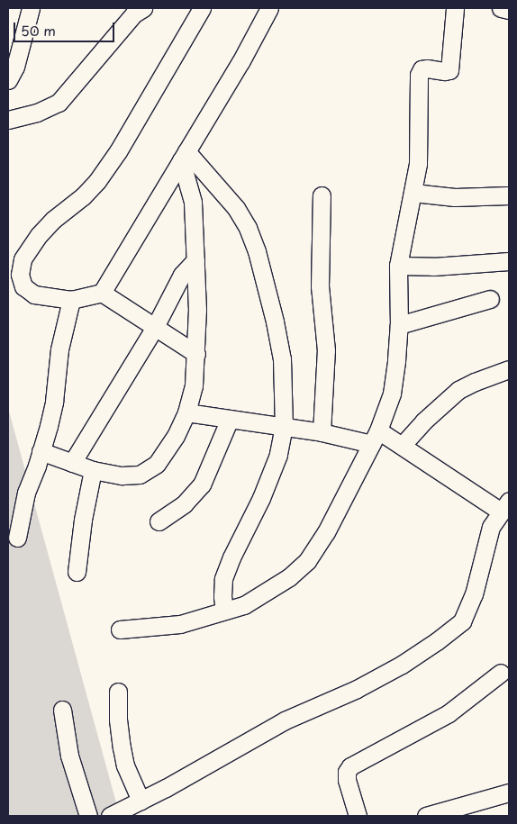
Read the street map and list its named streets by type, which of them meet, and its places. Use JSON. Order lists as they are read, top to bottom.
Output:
{
  "scale_bar": "50 m"
}
